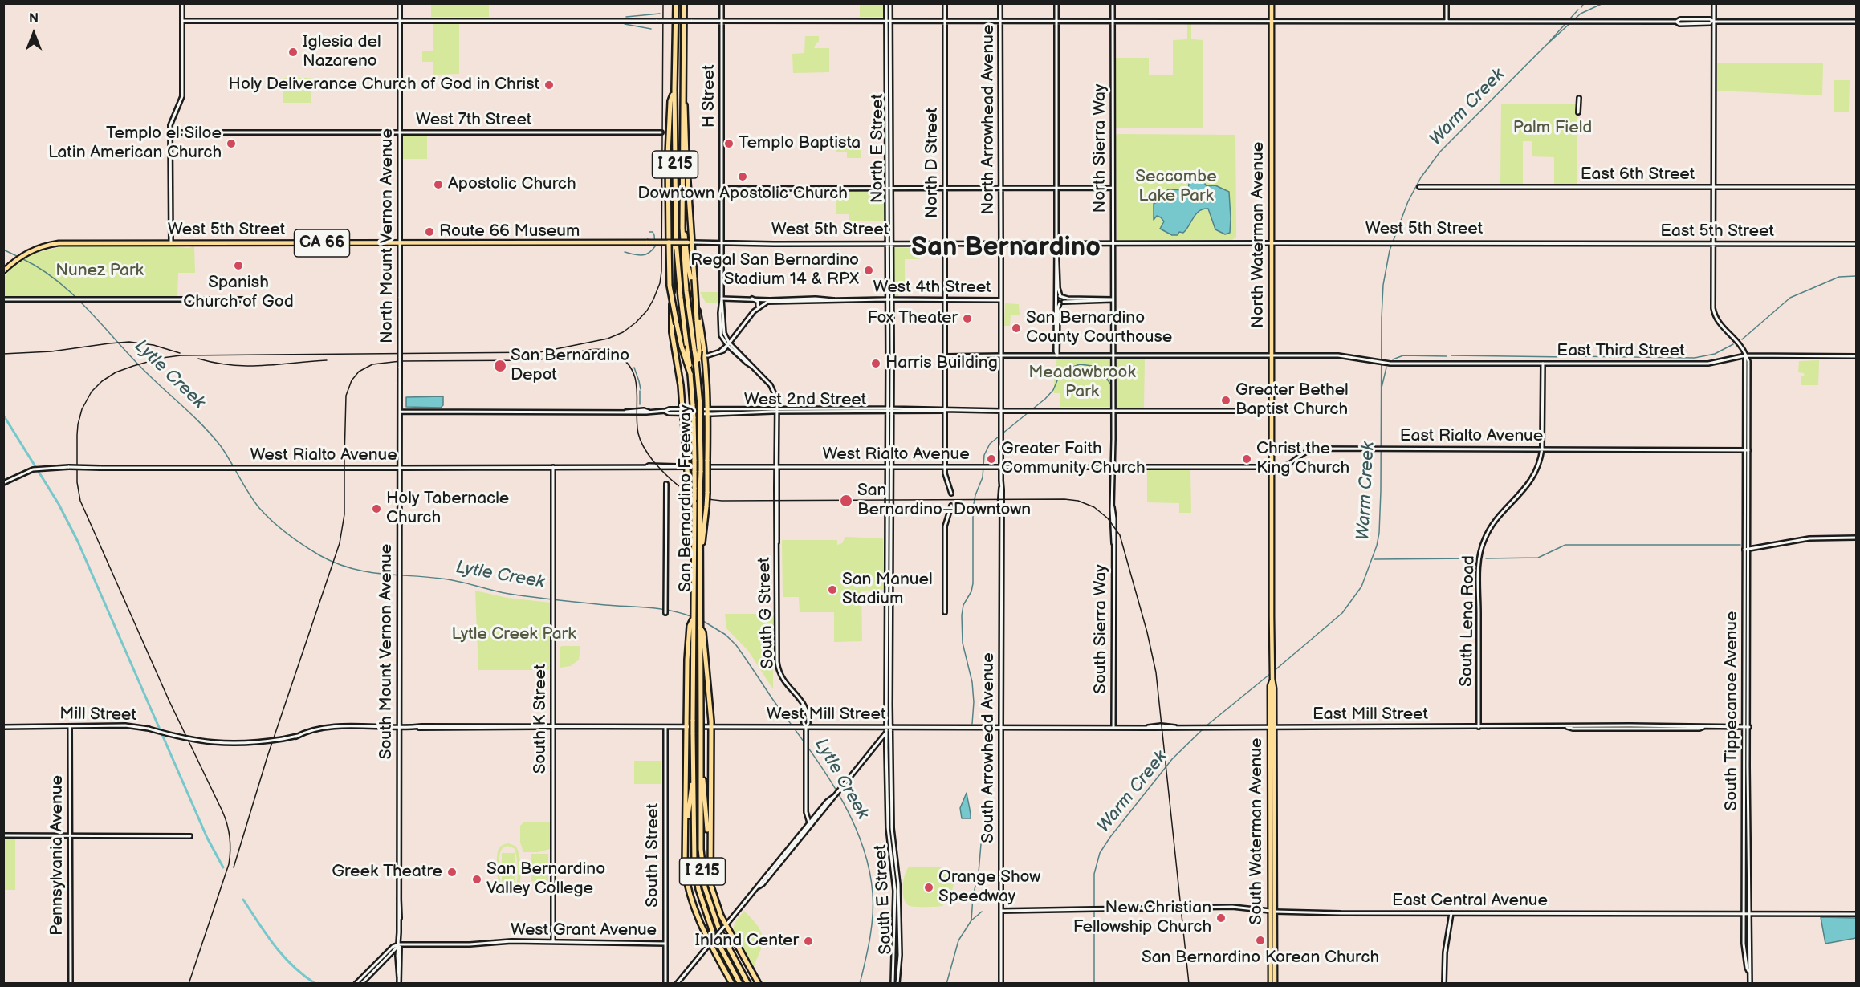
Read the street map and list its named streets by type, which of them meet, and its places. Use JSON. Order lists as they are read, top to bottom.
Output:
{
  "streets": {
    "highway": ["I 215", "San Bernardino Freeway"],
    "main road": [
      "West 5th Street",
      "North Waterman Avenue",
      "CA 66",
      "South Waterman Avenue"
    ],
    "street": [
      "H Street",
      "North Arrowhead Avenue",
      "West 7th Street",
      "North E Street",
      "North Sierra Way",
      "North D Street",
      "East 6th Street",
      "East 5th Street",
      "North Mount Vernon Avenue",
      "West 4th Street",
      "East Third Street",
      "West 2nd Street",
      "East Rialto Avenue",
      "West Rialto Avenue",
      "South G Street",
      "South Lena Road",
      "South Sierra Way",
      "South Mount Vernon Avenue",
      "South Tippecanoe Avenue",
      "Mill Street",
      "West Mill Street",
      "East Mill Street",
      "South K Street",
      "South Arrowhead Avenue",
      "Pennsylvania Avenue",
      "South I Street",
      "South E Street",
      "East Central Avenue",
      "West Grant Avenue"
    ]
  },
  "crossings": [
    ["H Street", "West 5th Street"],
    ["H Street", "South G Street"],
    ["North Arrowhead Avenue", "West 5th Street"],
    ["North Arrowhead Avenue", "West 4th Street"],
    ["North Arrowhead Avenue", "East Third Street"],
    ["North Arrowhead Avenue", "West 2nd Street"],
    ["North Arrowhead Avenue", "West Rialto Avenue"],
    ["North Arrowhead Avenue", "South Arrowhead Avenue"],
    ["West 7th Street", "North Mount Vernon Avenue"],
    ["North E Street", "West 5th Street"],
    ["North E Street", "West 4th Street"],
    ["North E Street", "West 2nd Street"],
    ["North E Street", "West Rialto Avenue"],
    ["North E Street", "South E Street"],
    ["North Sierra Way", "West 5th Street"],
    ["North Sierra Way", "East Third Street"],
    ["North Sierra Way", "West 2nd Street"],
    ["North Sierra Way", "East Rialto Avenue"],
    ["North Sierra Way", "West Rialto Avenue"],
    ["North Sierra Way", "South Sierra Way"],
    ["North D Street", "West 5th Street"],
    ["North D Street", "West 4th Street"],
    ["North D Street", "East Third Street"],
    ["North D Street", "West 2nd Street"],
    ["North D Street", "West Rialto Avenue"],
    ["West 5th Street", "East 5th Street"],
    ["West 5th Street", "North Waterman Avenue"],
    ["West 5th Street", "North Mount Vernon Avenue"],
    ["North Waterman Avenue", "East Third Street"],
    ["North Waterman Avenue", "West 2nd Street"],
    ["North Waterman Avenue", "East Rialto Avenue"],
    ["North Waterman Avenue", "South Waterman Avenue"],
    ["North Mount Vernon Avenue", "West 2nd Street"],
    ["North Mount Vernon Avenue", "West Rialto Avenue"],
    ["North Mount Vernon Avenue", "South Mount Vernon Avenue"],
    ["East Third Street", "South Lena Road"],
    ["West 2nd Street", "South G Street"],
    ["West 2nd Street", "South E Street"],
    ["East Rialto Avenue", "West Rialto Avenue"],
    ["East Rialto Avenue", "South Lena Road"],
    ["East Rialto Avenue", "South Tippecanoe Avenue"],
    ["East Rialto Avenue", "South Waterman Avenue"],
    ["West Rialto Avenue", "South G Street"],
    ["West Rialto Avenue", "South Mount Vernon Avenue"],
    ["West Rialto Avenue", "South K Street"],
    ["West Rialto Avenue", "South Arrowhead Avenue"],
    ["West Rialto Avenue", "South E Street"],
    ["South G Street", "West Mill Street"],
    ["South Lena Road", "East Mill Street"],
    ["South Sierra Way", "West Mill Street"],
    ["South Sierra Way", "East Mill Street"],
    ["South Mount Vernon Avenue", "West Mill Street"],
    ["South Mount Vernon Avenue", "West Grant Avenue"],
    ["South Tippecanoe Avenue", "East Mill Street"],
    ["South Tippecanoe Avenue", "East Central Avenue"],
    ["Mill Street", "West Mill Street"],
    ["Mill Street", "Pennsylvania Avenue"],
    ["West Mill Street", "East Mill Street"],
    ["West Mill Street", "South K Street"],
    ["West Mill Street", "South Arrowhead Avenue"],
    ["West Mill Street", "South I Street"],
    ["West Mill Street", "South E Street"],
    ["East Mill Street", "South Waterman Avenue"],
    ["South K Street", "West Grant Avenue"],
    ["South Arrowhead Avenue", "East Central Avenue"],
    ["South Waterman Avenue", "East Central Avenue"],
    ["South I Street", "West Grant Avenue"]
  ],
  "districts": ["San Bernardino"],
  "water": ["Warm Creek", "Lytle Creek"],
  "parks": [
    "Palm Field",
    "Seccombe Lake Park",
    "Nunez Park",
    "Meadowbrook Park",
    "Lytle Creek Park"
  ],
  "places": [
    "Iglesia del Nazareno",
    "Holy Deliverance Church of God in Christ",
    "Templo el Siloe Latin American Church",
    "Templo Baptista",
    "Downtown Apostolic Church",
    "Apostolic Church",
    "Route 66 Museum",
    "Spanish Church of God",
    "Regal San Bernardino Stadium 14 & RPX",
    "Fox Theater",
    "San Bernardino County Courthouse",
    "Harris Building",
    "San Bernardino Depot",
    "Greater Bethel Baptist Church",
    "Greater Faith Community Church",
    "Christ the King Church",
    "San Bernardino–Downtown",
    "Holy Tabernacle Church",
    "San Manuel Stadium",
    "Greek Theatre",
    "San Bernardino Valley College",
    "Orange Show Speedway",
    "New Christian Fellowship Church",
    "San Bernardino Korean Church",
    "Inland Center"
  ],
  "north": "top"
}
